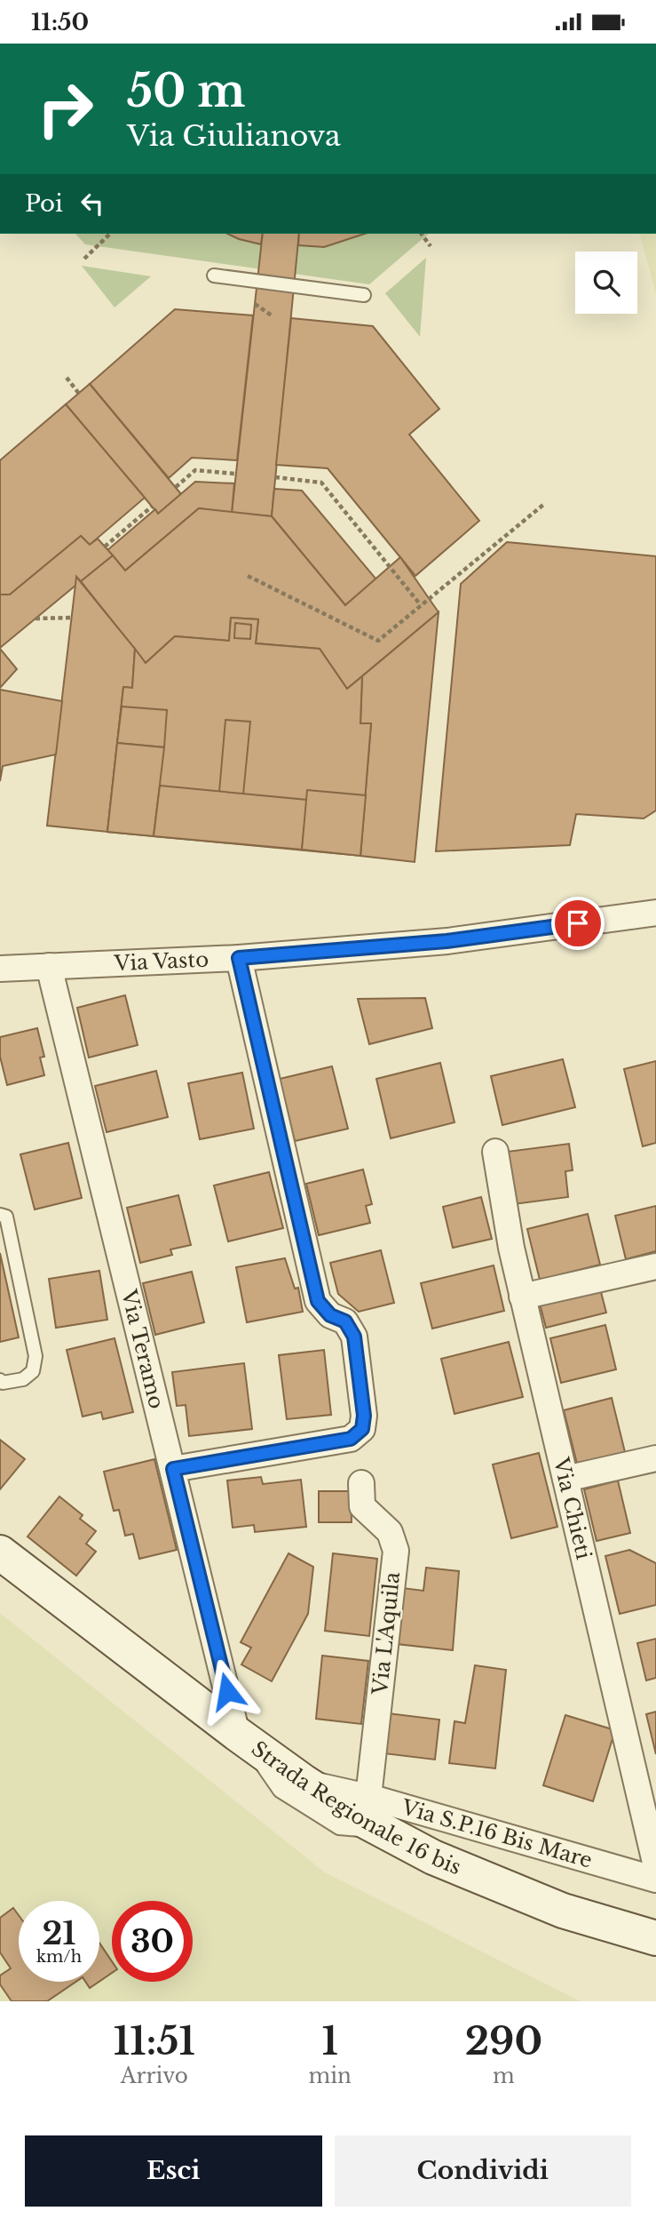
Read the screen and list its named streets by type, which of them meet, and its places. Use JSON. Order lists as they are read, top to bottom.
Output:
{
  "streets": {
    "main road": ["Strada Regionale 16 bis"],
    "street": [
      "Via Vasto",
      "Via Teramo",
      "Via Chieti",
      "Via L'Aquila",
      "Via S.P.16 Bis Mare"
    ]
  },
  "crossings": [
    ["Via Vasto", "Via Teramo"],
    ["Via Teramo", "Strada Regionale 16 bis"],
    ["Via L'Aquila", "Via S.P.16 Bis Mare"],
    ["Strada Regionale 16 bis", "Via S.P.16 Bis Mare"]
  ],
  "page": {
    "status": "11:50",
    "turn": ["50 m", "Via Giulianova"],
    "then": "Poi",
    "speed": "21 km/h",
    "limit": "30",
    "eta": [
      "11:51",
      "Arrivo",
      "1",
      "min",
      "290",
      "m"
    ],
    "buttons": ["Esci", "Condividi"]
  }
}
